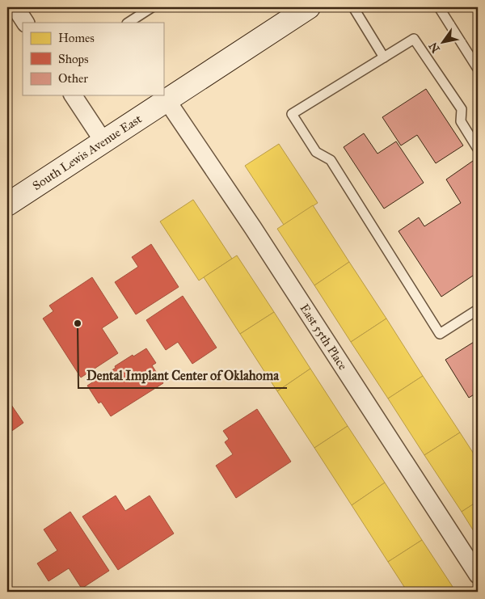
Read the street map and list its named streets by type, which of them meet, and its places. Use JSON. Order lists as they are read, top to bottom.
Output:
{
  "streets": {
    "main road": ["South Lewis Avenue East"],
    "street": ["East 55th Place"]
  },
  "crossings": [
    ["South Lewis Avenue East", "East 55th Place"]
  ],
  "places": ["Dental Implant Center of Oklahoma"],
  "legend": ["Homes", "Shops", "Other"],
  "north": "bottom left"
}
